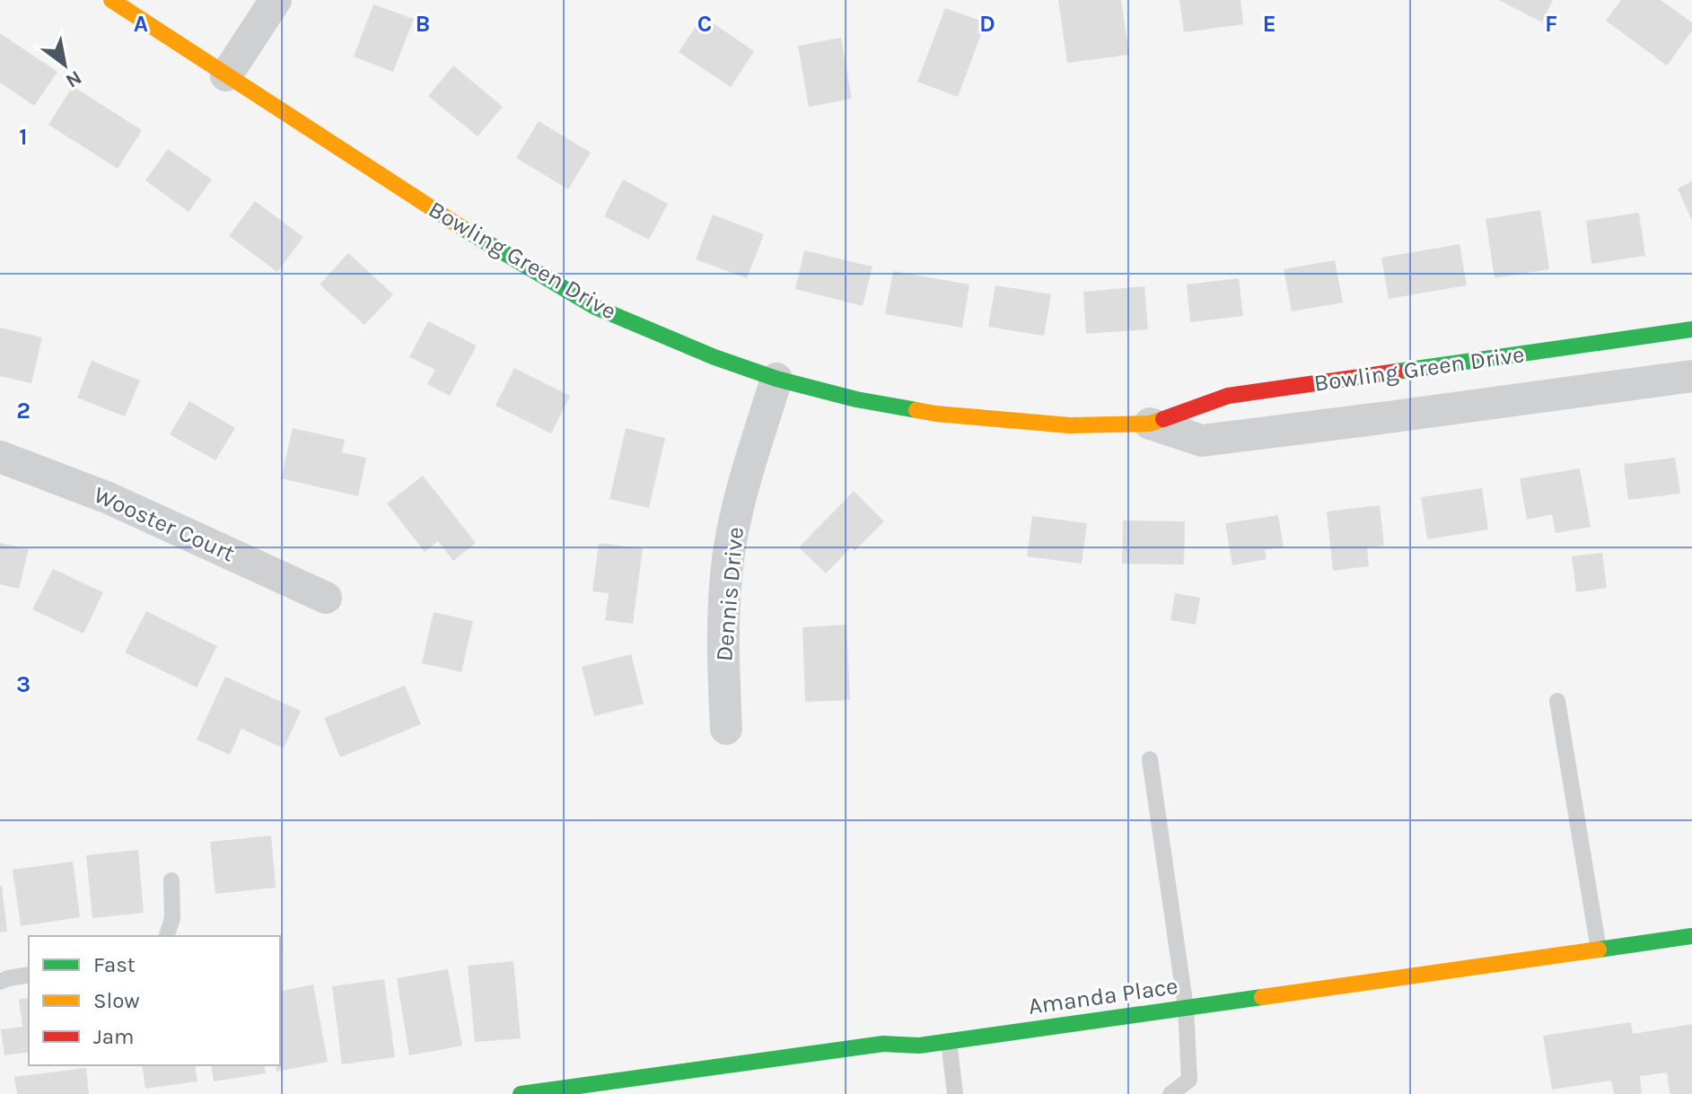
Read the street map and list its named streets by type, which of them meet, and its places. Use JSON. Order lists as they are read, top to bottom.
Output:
{
  "streets": {
    "street": [
      "Bowling Green Drive",
      "Wooster Court",
      "Dennis Drive",
      "Amanda Place"
    ]
  },
  "crossings": [
    ["Bowling Green Drive", "Dennis Drive"]
  ],
  "legend": ["Fast", "Slow", "Jam"],
  "north": "bottom right",
  "grid": {
    "columns": [
      "A",
      "B",
      "C",
      "D",
      "E",
      "F"
    ],
    "rows": ["1", "2", "3"]
  }
}
